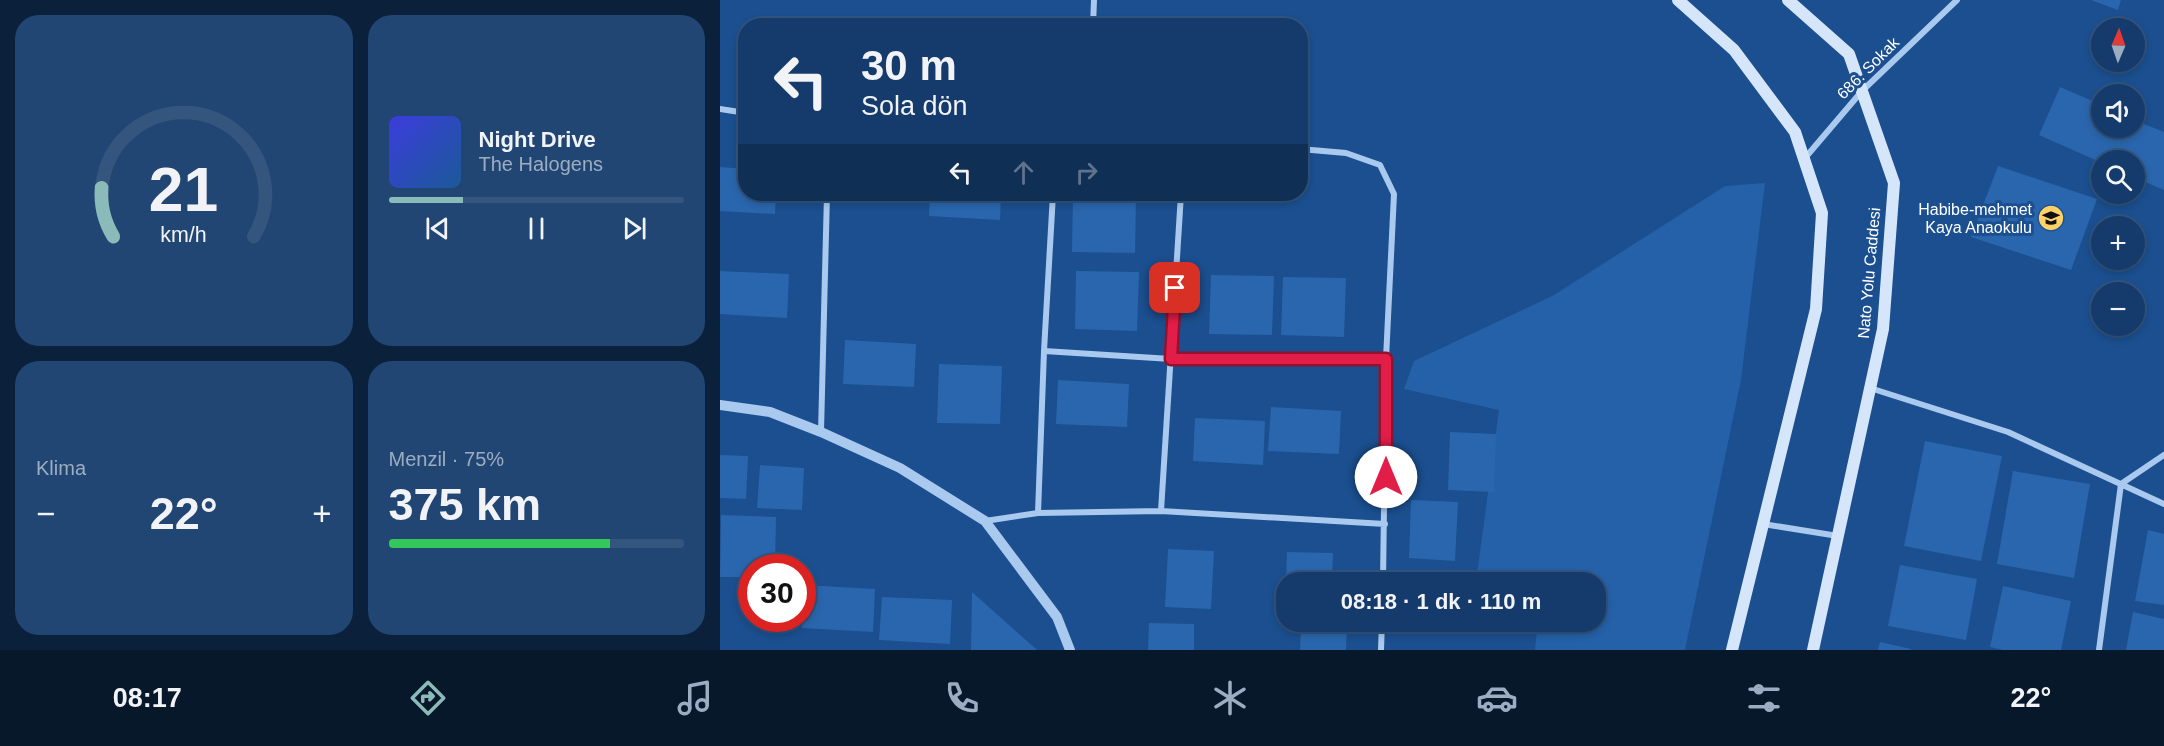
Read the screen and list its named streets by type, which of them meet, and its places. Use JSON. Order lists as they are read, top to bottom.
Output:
{
  "streets": {
    "main road": ["Nato Yolu Caddesi"],
    "street": ["686. Sokak"]
  },
  "crossings": [
    ["686. Sokak", "Nato Yolu Caddesi"]
  ],
  "places": {
    "school or university": ["Habibe-mehmet Kaya Anaokulu"]
  },
  "north": "top",
  "page": {
    "map_buttons": ["+", "−"],
    "turn": ["30 m", "Sola dön"],
    "song": ["Night Drive", "The Halogens"],
    "tile": [
      "Klima",
      ["Menzil · 75%", "375 km"]
    ],
    "heat": ["−", "22°", "+"],
    "limit": "30",
    "trip": "08:18 · 1 dk · 110 m",
    "tabs": ["08:17", "22°"],
    "gauge": ["21", "km/h"]
  }
}
